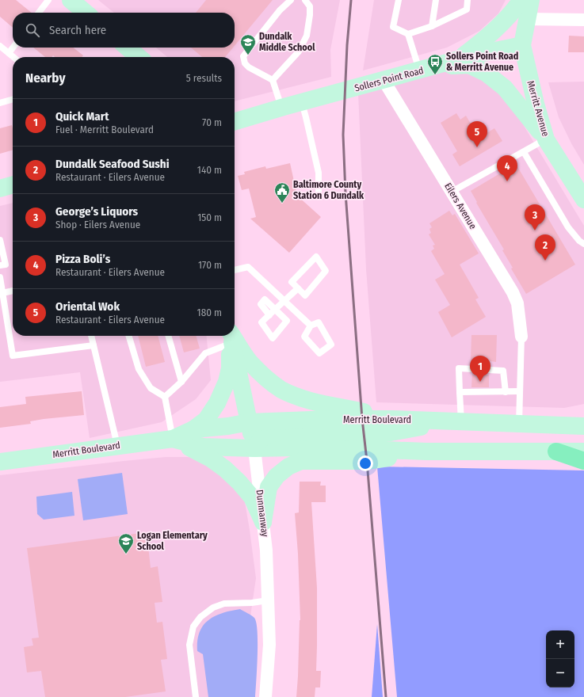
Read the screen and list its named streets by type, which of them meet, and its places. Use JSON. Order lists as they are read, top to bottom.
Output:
{
  "streets": {
    "main road": [
      "Sollers Point Road",
      "Merritt Avenue",
      "Merritt Boulevard",
      "Dunmanway"
    ],
    "street": ["Eilers Avenue"]
  },
  "crossings": [
    ["Sollers Point Road", "Merritt Avenue"],
    ["Sollers Point Road", "Eilers Avenue"],
    ["Merritt Boulevard", "Dunmanway"]
  ],
  "places": {
    "school or university": ["Dundalk Middle School", "Logan Elementary School"],
    "bus stop": ["Sollers Point Road & Merritt Avenue"],
    "public building": ["Baltimore County Station 6 Dundalk"]
  },
  "page": {
    "search": "Search here",
    "heading": ["Nearby", "5 results"],
    "list": [
      {
        "mark": "1",
        "name": "Quick Mart",
        "note": "Fuel · Merritt Boulevard",
        "value": "70 m"
      },
      {
        "mark": "2",
        "name": "Dundalk Seafood Sushi",
        "note": "Restaurant · Eilers Avenue",
        "value": "140 m"
      },
      {
        "mark": "3",
        "name": "George’s Liquors",
        "note": "Shop · Eilers Avenue",
        "value": "150 m"
      },
      {
        "mark": "4",
        "name": "Pizza Boli’s",
        "note": "Restaurant · Eilers Avenue",
        "value": "170 m"
      },
      {
        "mark": "5",
        "name": "Oriental Wok",
        "note": "Restaurant · Eilers Avenue",
        "value": "180 m"
      }
    ],
    "pins": [
      "5",
      "4",
      "3",
      "2",
      "1"
    ],
    "map_buttons": ["+", "−"]
  }
}
